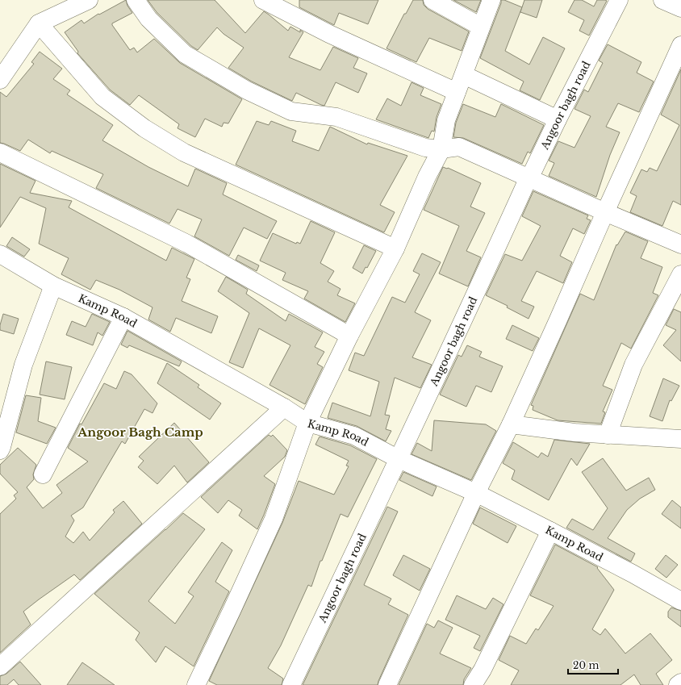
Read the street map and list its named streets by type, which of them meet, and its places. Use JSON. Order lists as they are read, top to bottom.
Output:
{
  "streets": {
    "street": ["Angoor bagh road", "Kamp Road"]
  },
  "crossings": [
    ["Angoor bagh road", "Kamp Road"]
  ],
  "districts": ["Angoor Bagh Camp"],
  "scale_bar": "20 m"
}
